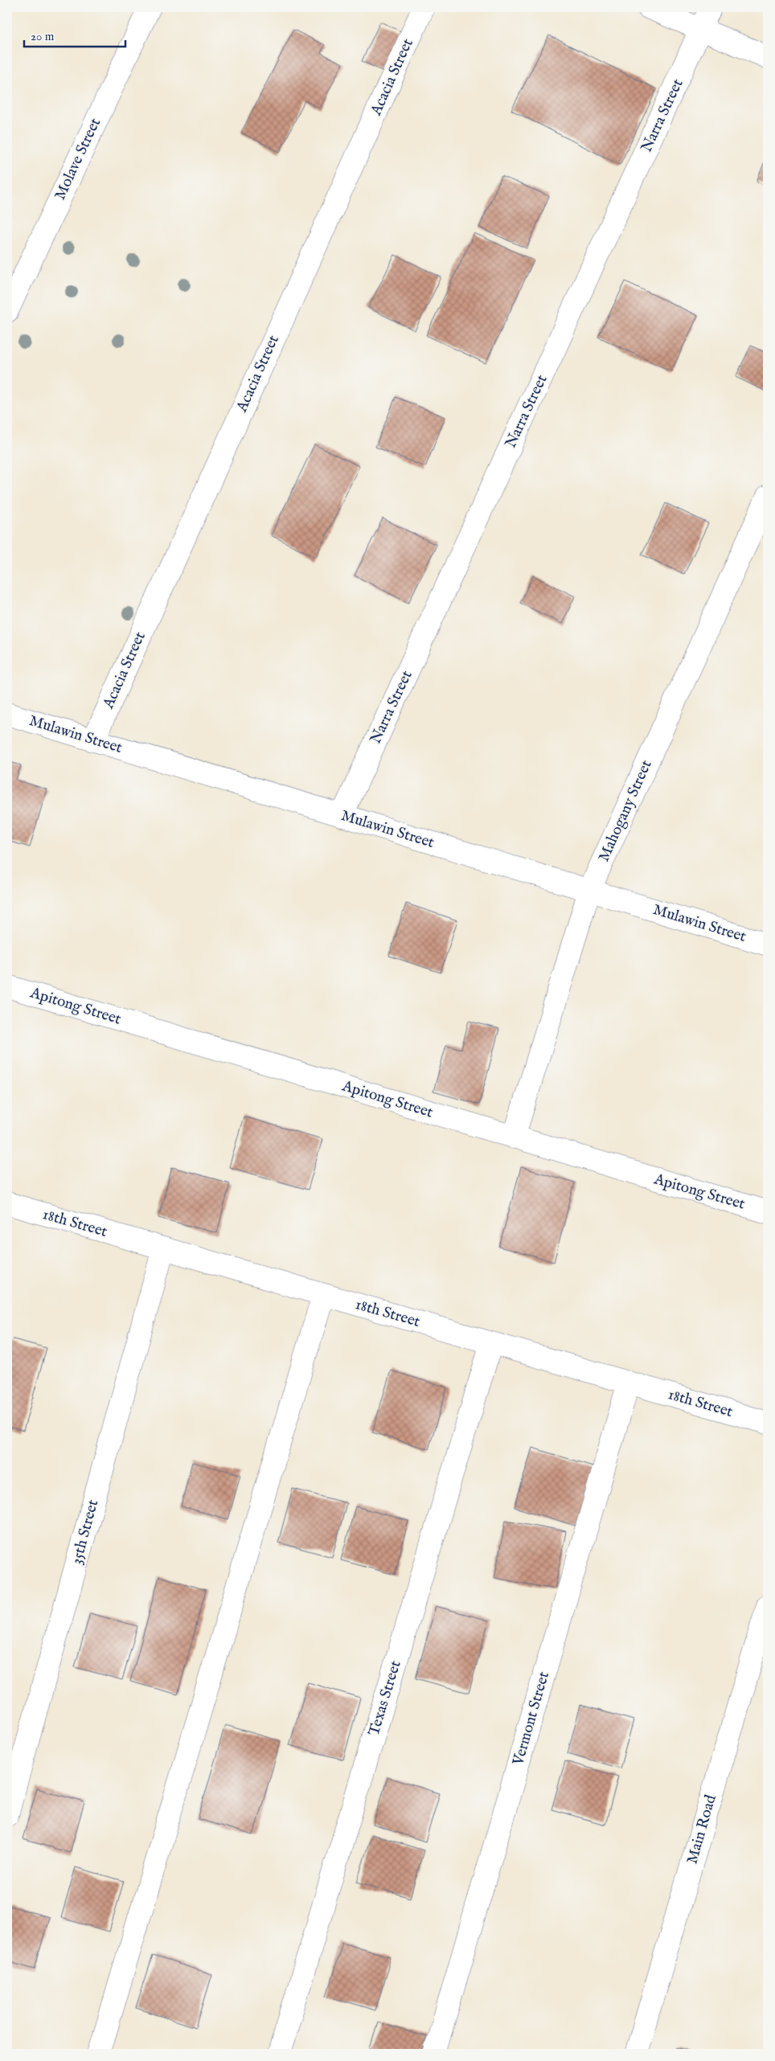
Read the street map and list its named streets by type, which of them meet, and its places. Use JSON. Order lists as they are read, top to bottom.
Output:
{
  "streets": {
    "street": [
      "Acacia Street",
      "Narra Street",
      "Molave Street",
      "Mulawin Street",
      "Mahogany Street",
      "Apitong Street",
      "18th Street",
      "35th Street",
      "Texas Street",
      "Vermont Street",
      "Main Road"
    ]
  },
  "crossings": [
    ["Acacia Street", "Mulawin Street"],
    ["Narra Street", "Mulawin Street"],
    ["Mulawin Street", "Mahogany Street"],
    ["Mahogany Street", "Apitong Street"],
    ["18th Street", "35th Street"],
    ["18th Street", "Texas Street"],
    ["18th Street", "Vermont Street"]
  ],
  "scale_bar": "20 m"
}
